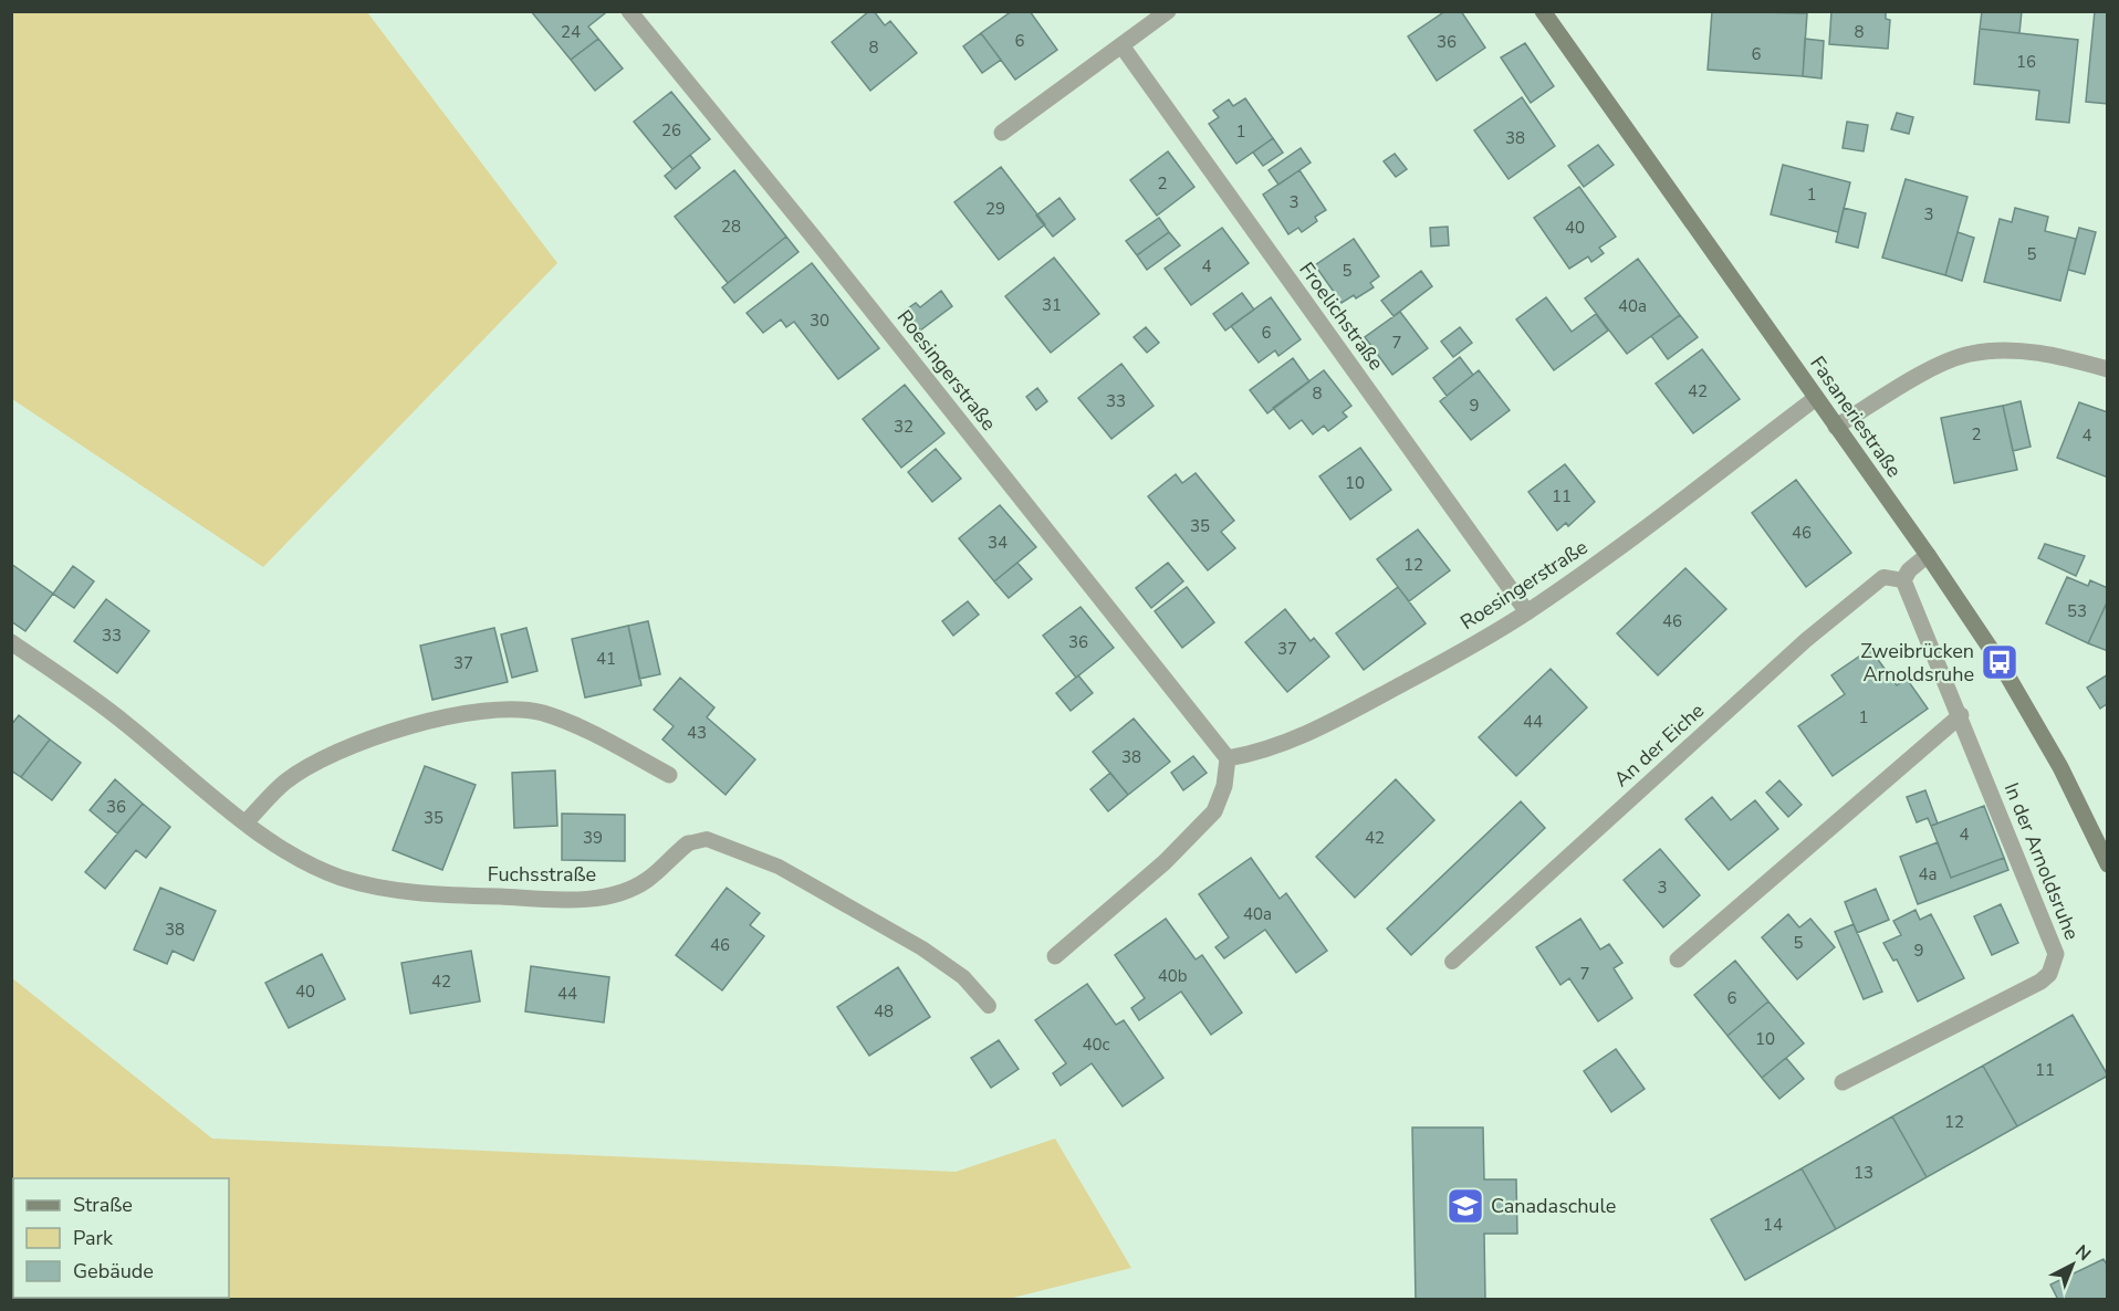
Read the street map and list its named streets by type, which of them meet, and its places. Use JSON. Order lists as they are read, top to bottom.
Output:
{
  "streets": {
    "street": [
      "Froelichstraße",
      "Roesingerstraße",
      "Fasaneriestraße",
      "In der Arnoldsruhe",
      "Fuchsstraße"
    ],
    "lane": ["An der Eiche"]
  },
  "crossings": [
    ["Froelichstraße", "Roesingerstraße"],
    ["Roesingerstraße", "Fasaneriestraße"],
    ["An der Eiche", "In der Arnoldsruhe"]
  ],
  "places": {
    "bus stop": ["Zweibrücken Arnoldsruhe"],
    "school or university": ["Canadaschule"]
  },
  "house_numbers": [
    "24",
    "8",
    "6",
    "36",
    "8",
    "6",
    "16",
    "26",
    "1",
    "38",
    "2",
    "1",
    "3",
    "29",
    "3",
    "28",
    "40",
    "5",
    "4",
    "5",
    "31",
    "40a",
    "30",
    "6",
    "7",
    "42",
    "8",
    "33",
    "9",
    "32",
    "2",
    "4",
    "10",
    "11",
    "35",
    "46",
    "34",
    "12",
    "53",
    "46",
    "33",
    "36",
    "37",
    "41",
    "37",
    "1",
    "44",
    "43",
    "38",
    "36",
    "35",
    "4",
    "39",
    "42",
    "4a",
    "3",
    "40a",
    "38",
    "5",
    "46",
    "9",
    "7",
    "40b",
    "42",
    "40",
    "44",
    "6",
    "48",
    "10",
    "40c",
    "11",
    "12",
    "13",
    "14"
  ],
  "legend": ["Straße", "Park", "Gebäude"],
  "north": "top right"
}
